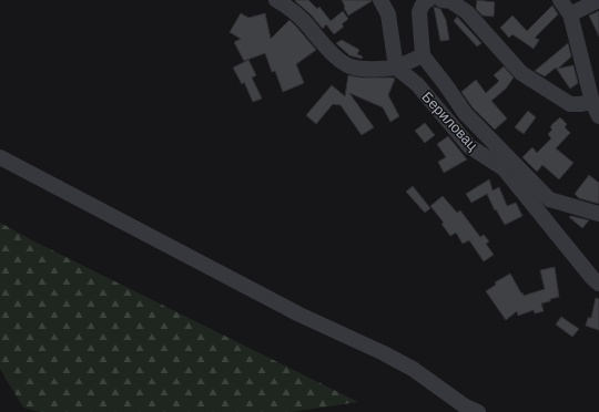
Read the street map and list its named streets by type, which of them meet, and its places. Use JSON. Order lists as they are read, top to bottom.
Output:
{
  "streets": {
    "street": ["Бериловац"]
  }
}
